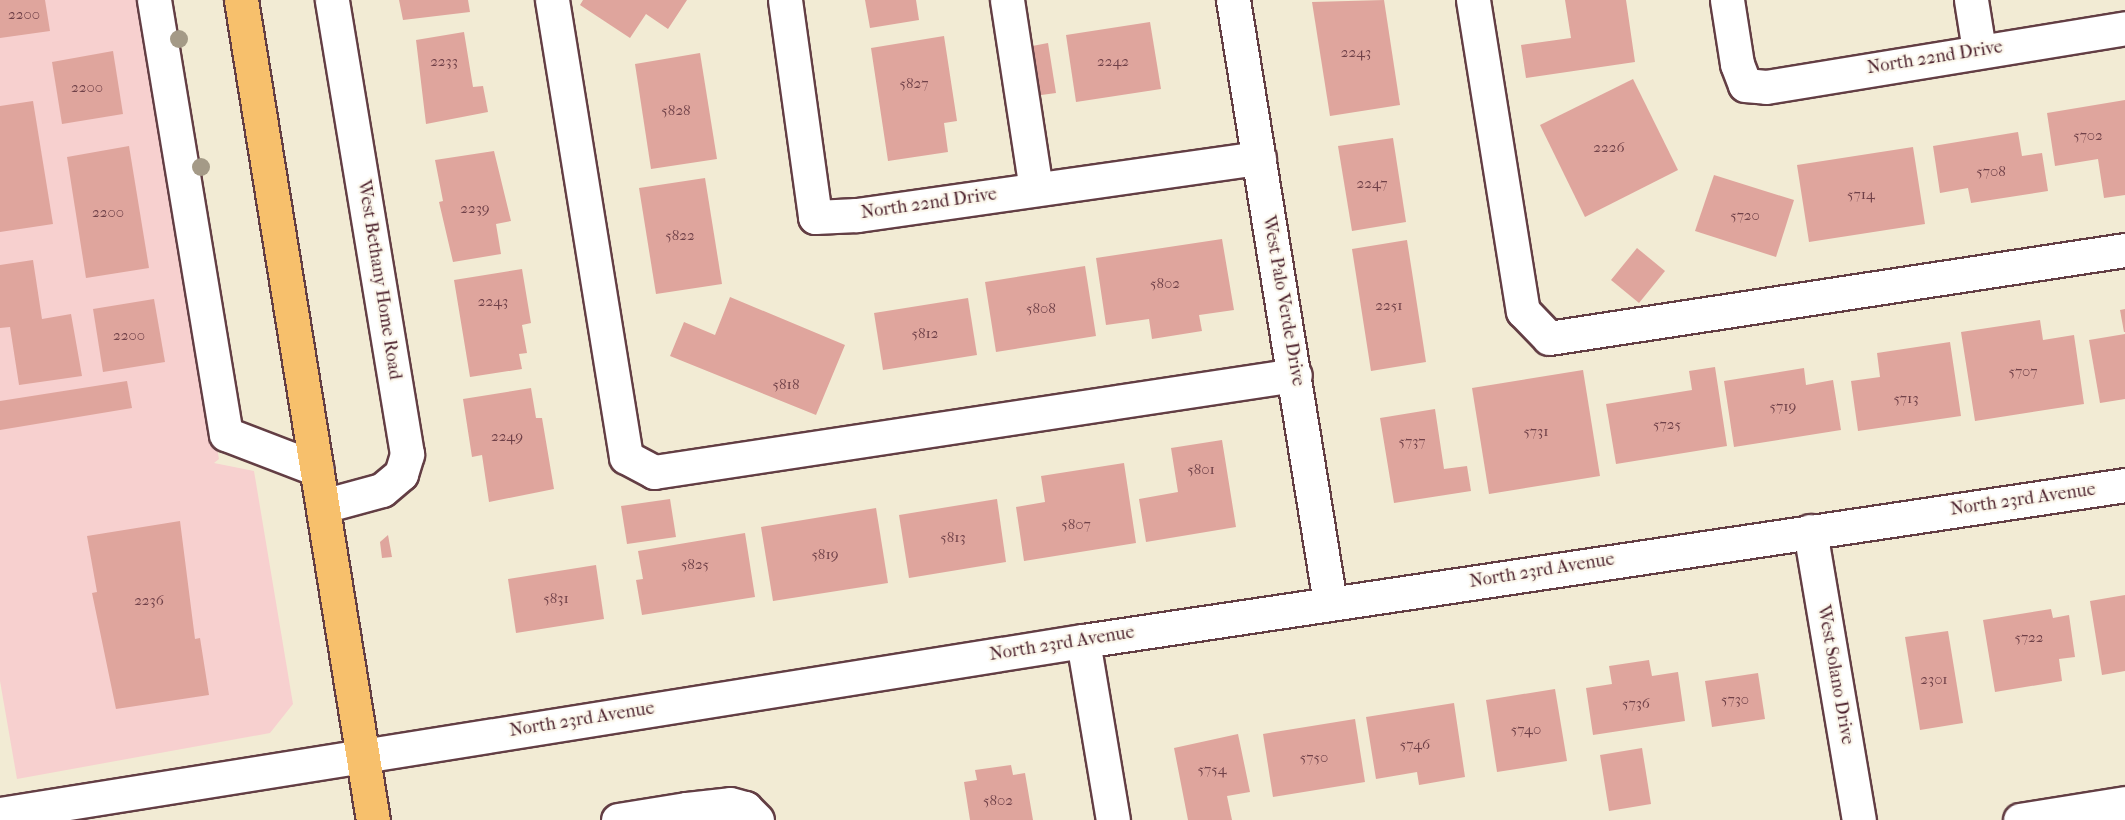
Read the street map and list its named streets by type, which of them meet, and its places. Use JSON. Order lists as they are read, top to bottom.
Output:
{
  "streets": {
    "street": [
      "North 22nd Drive",
      "West Bethany Home Road",
      "West Palo Verde Drive",
      "North 23rd Avenue",
      "West Solano Drive"
    ]
  },
  "crossings": [
    ["North 22nd Drive", "West Palo Verde Drive"],
    ["West Palo Verde Drive", "North 23rd Avenue"],
    ["North 23rd Avenue", "West Solano Drive"]
  ],
  "house_numbers": [
    "2200",
    "2243",
    "2233",
    "2242",
    "5827",
    "2200",
    "5828",
    "5702",
    "2226",
    "5708",
    "2247",
    "5714",
    "2239",
    "2200",
    "5720",
    "5822",
    "5802",
    "2243",
    "2251",
    "5808",
    "5812",
    "2200",
    "5707",
    "5818",
    "5713",
    "5719",
    "5725",
    "5731",
    "2249",
    "5737",
    "5801",
    "5807",
    "5813",
    "5819",
    "5825",
    "5831",
    "2236",
    "5722",
    "2301",
    "5730",
    "5736",
    "5740",
    "5746",
    "5750",
    "5754",
    "5802"
  ]
}
